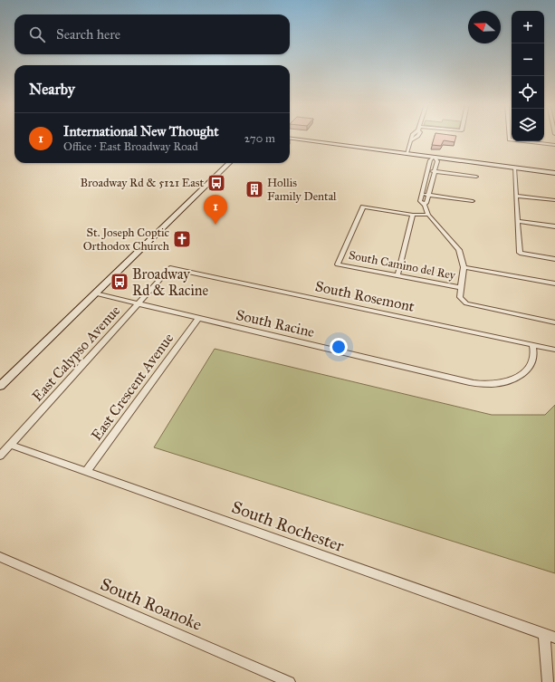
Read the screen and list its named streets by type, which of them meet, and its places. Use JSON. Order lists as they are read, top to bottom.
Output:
{
  "streets": {
    "street": [
      "South Camino del Rey",
      "South Rosemont",
      "South Racine",
      "East Calypso Avenue",
      "East Crescent Avenue",
      "South Rochester",
      "South Roanoke"
    ]
  },
  "crossings": [
    ["South Rosemont", "South Racine"],
    ["South Rosemont", "East Calypso Avenue"],
    ["South Racine", "East Calypso Avenue"],
    ["South Racine", "East Crescent Avenue"],
    ["East Calypso Avenue", "South Rochester"],
    ["East Crescent Avenue", "South Rochester"]
  ],
  "places": {
    "bus stop": ["Broadway Rd & 5121 East", "Broadway Rd & Racine"],
    "building": ["Hollis Family Dental"],
    "church": ["St. Joseph Coptic Orthodox Church"]
  },
  "north": "left",
  "page": {
    "map_buttons": ["+", "−"],
    "search": "Search here",
    "heading": "Nearby",
    "list": [
      {
        "mark": "1",
        "name": "International New Thought",
        "note": "Office · East Broadway Road",
        "value": "270 m"
      }
    ],
    "pins": "1"
  }
}
